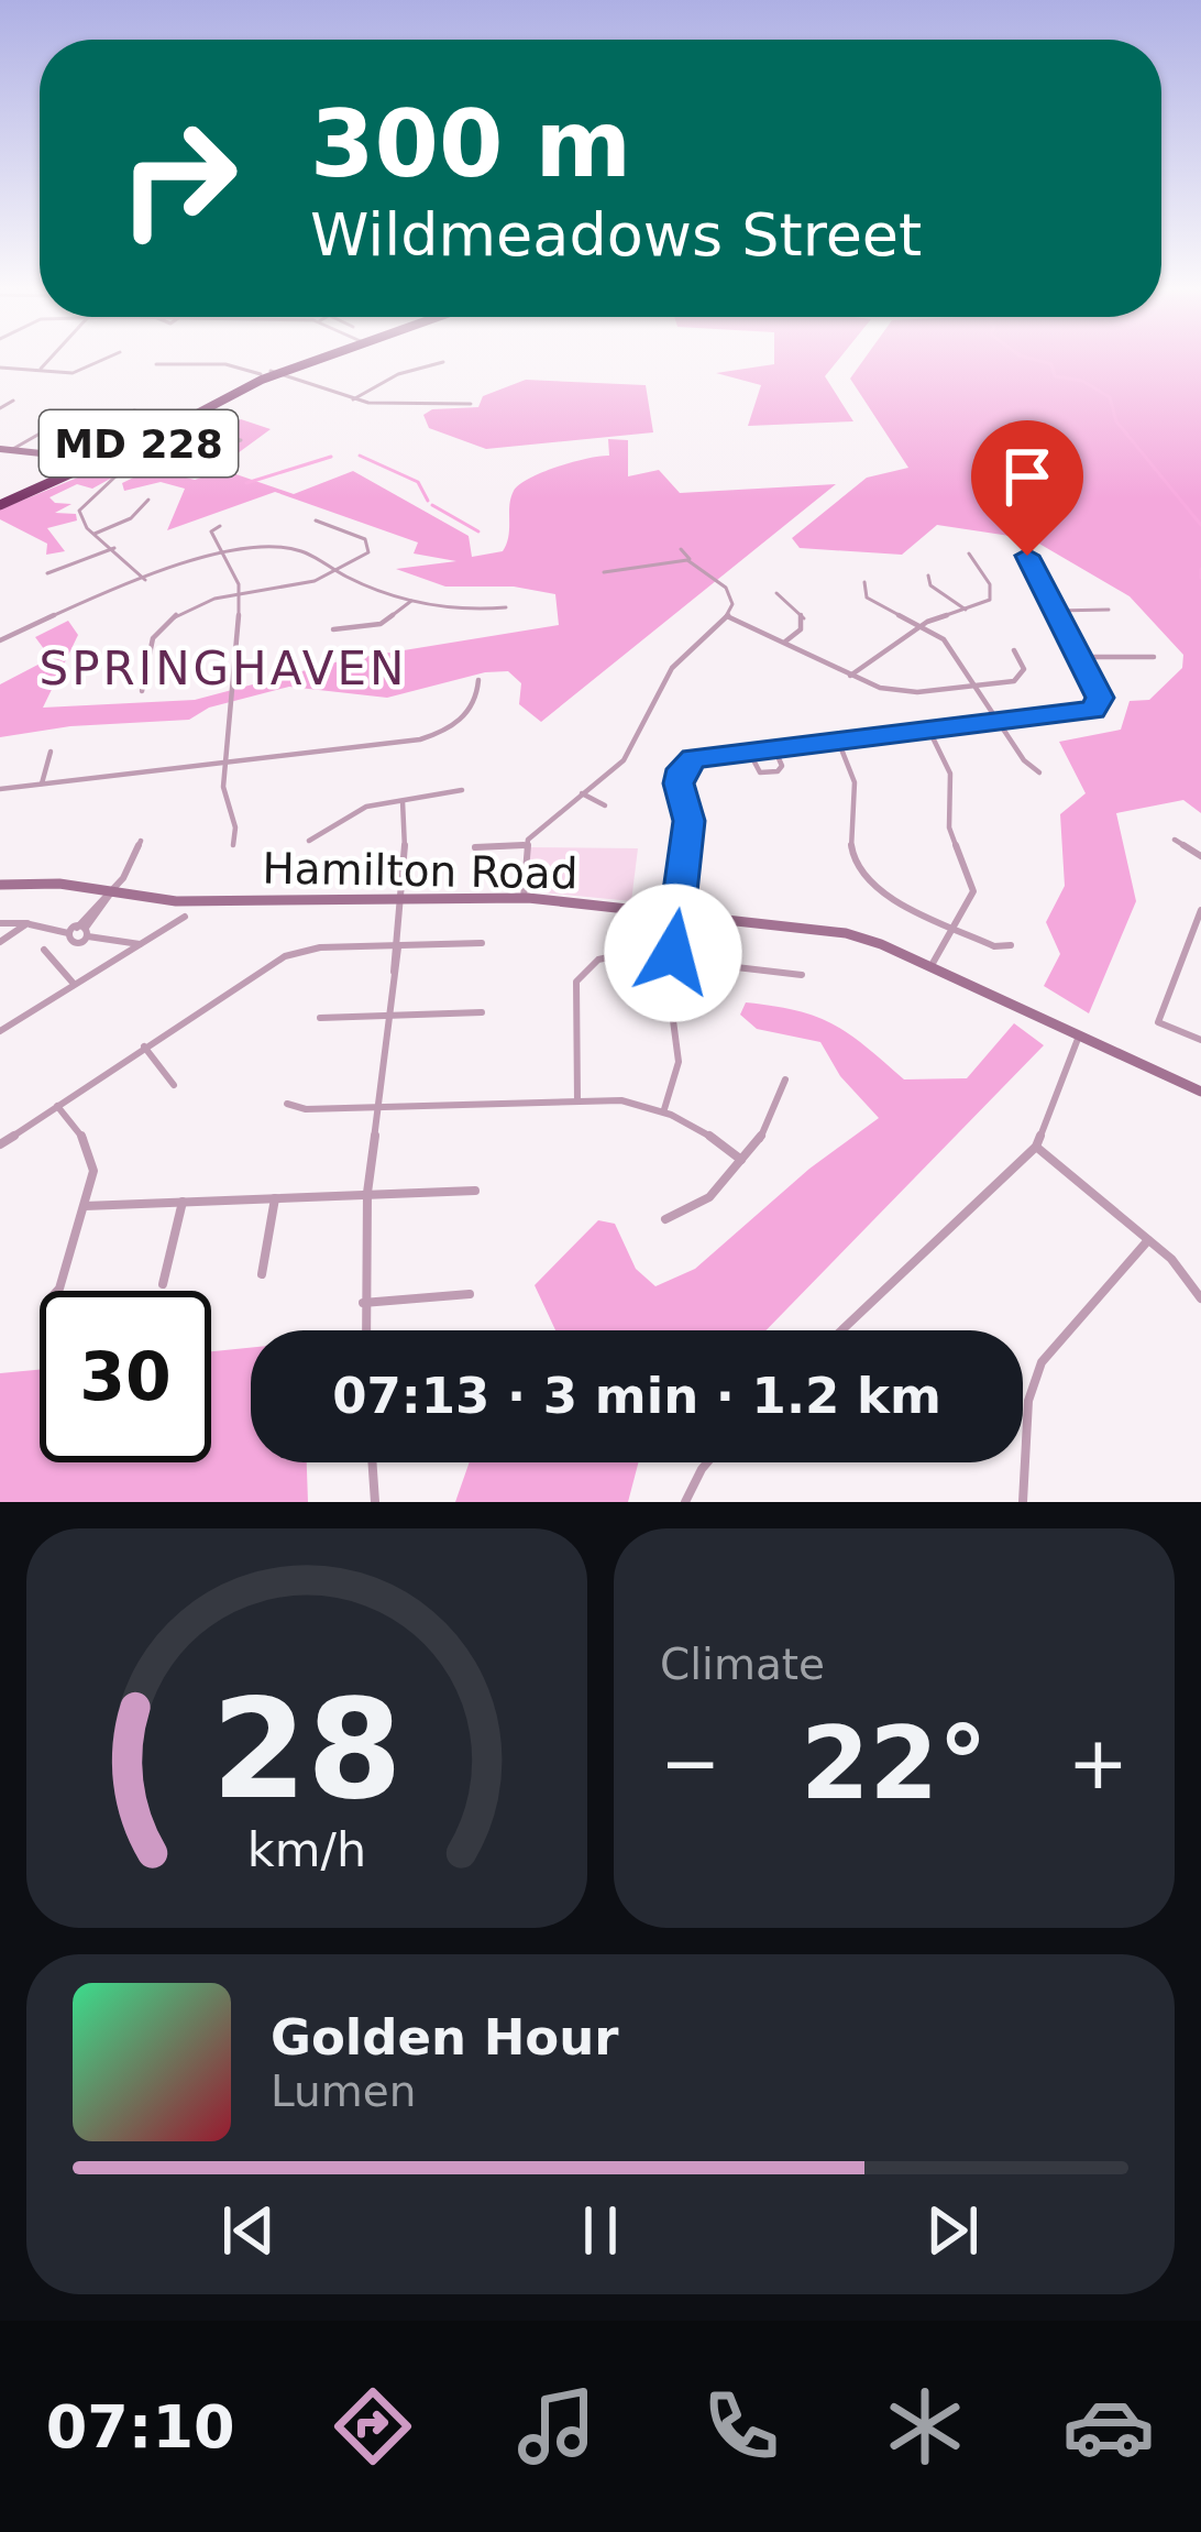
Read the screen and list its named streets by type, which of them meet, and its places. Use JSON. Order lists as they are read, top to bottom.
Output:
{
  "streets": {
    "highway": ["MD 228"],
    "street": ["Hamilton Road"]
  },
  "districts": ["SPRINGHAVEN"],
  "page": {
    "turn": ["300 m", "Wildmeadows Street"],
    "limit": "30",
    "trip": "07:13 · 3 min · 1.2 km",
    "tile": "Climate",
    "heat": ["−", "22°", "+"],
    "song": ["Golden Hour", "Lumen"],
    "tabs": "07:10",
    "gauge": ["28", "km/h"]
  }
}
